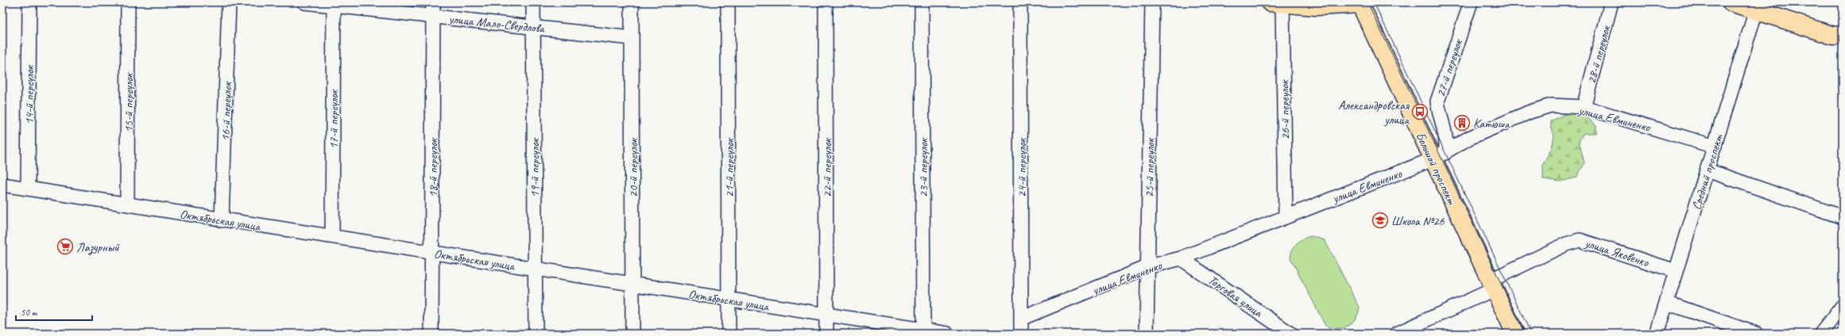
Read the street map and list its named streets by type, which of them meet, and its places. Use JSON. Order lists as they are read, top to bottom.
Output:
{
  "streets": {
    "main road": ["Большой проспект"],
    "street": [
      "улица Мало-Свердлова",
      "28-й переулок",
      "27-й переулок",
      "14-й переулок",
      "15-й переулок",
      "26-й переулок",
      "16-й переулок",
      "улица Евминенко",
      "17-й переулок",
      "18-й переулок",
      "19-й переулок",
      "20-й переулок",
      "21-й переулок",
      "22-й переулок",
      "23-й переулок",
      "24-й переулок",
      "25-й переулок",
      "Средний проспект",
      "Октябрьская улица",
      "улица Яковенко",
      "Торговая улица"
    ]
  },
  "crossings": [
    ["улица Мало-Свердлова", "17-й переулок"],
    ["улица Мало-Свердлова", "18-й переулок"],
    ["улица Мало-Свердлова", "19-й переулок"],
    ["улица Мало-Свердлова", "20-й переулок"],
    ["28-й переулок", "улица Евминенко"],
    ["27-й переулок", "улица Евминенко"],
    ["27-й переулок", "Большой проспект"],
    ["14-й переулок", "Октябрьская улица"],
    ["15-й переулок", "Октябрьская улица"],
    ["26-й переулок", "улица Евминенко"],
    ["16-й переулок", "Октябрьская улица"],
    ["улица Евминенко", "24-й переулок"],
    ["улица Евминенко", "25-й переулок"],
    ["улица Евминенко", "Большой проспект"],
    ["улица Евминенко", "Средний проспект"],
    ["улица Евминенко", "Торговая улица"],
    ["17-й переулок", "Октябрьская улица"],
    ["18-й переулок", "Октябрьская улица"],
    ["19-й переулок", "Октябрьская улица"],
    ["20-й переулок", "Октябрьская улица"],
    ["21-й переулок", "Октябрьская улица"],
    ["22-й переулок", "Октябрьская улица"],
    ["23-й переулок", "Октябрьская улица"],
    ["Большой проспект", "улица Яковенко"],
    ["Средний проспект", "улица Яковенко"]
  ],
  "places": {
    "bus stop": ["Александровская улица"],
    "building": ["Катюша"],
    "school or university": ["Школа №26"],
    "supermarket": ["Лазурный"]
  },
  "scale_bar": "50 m"
}
